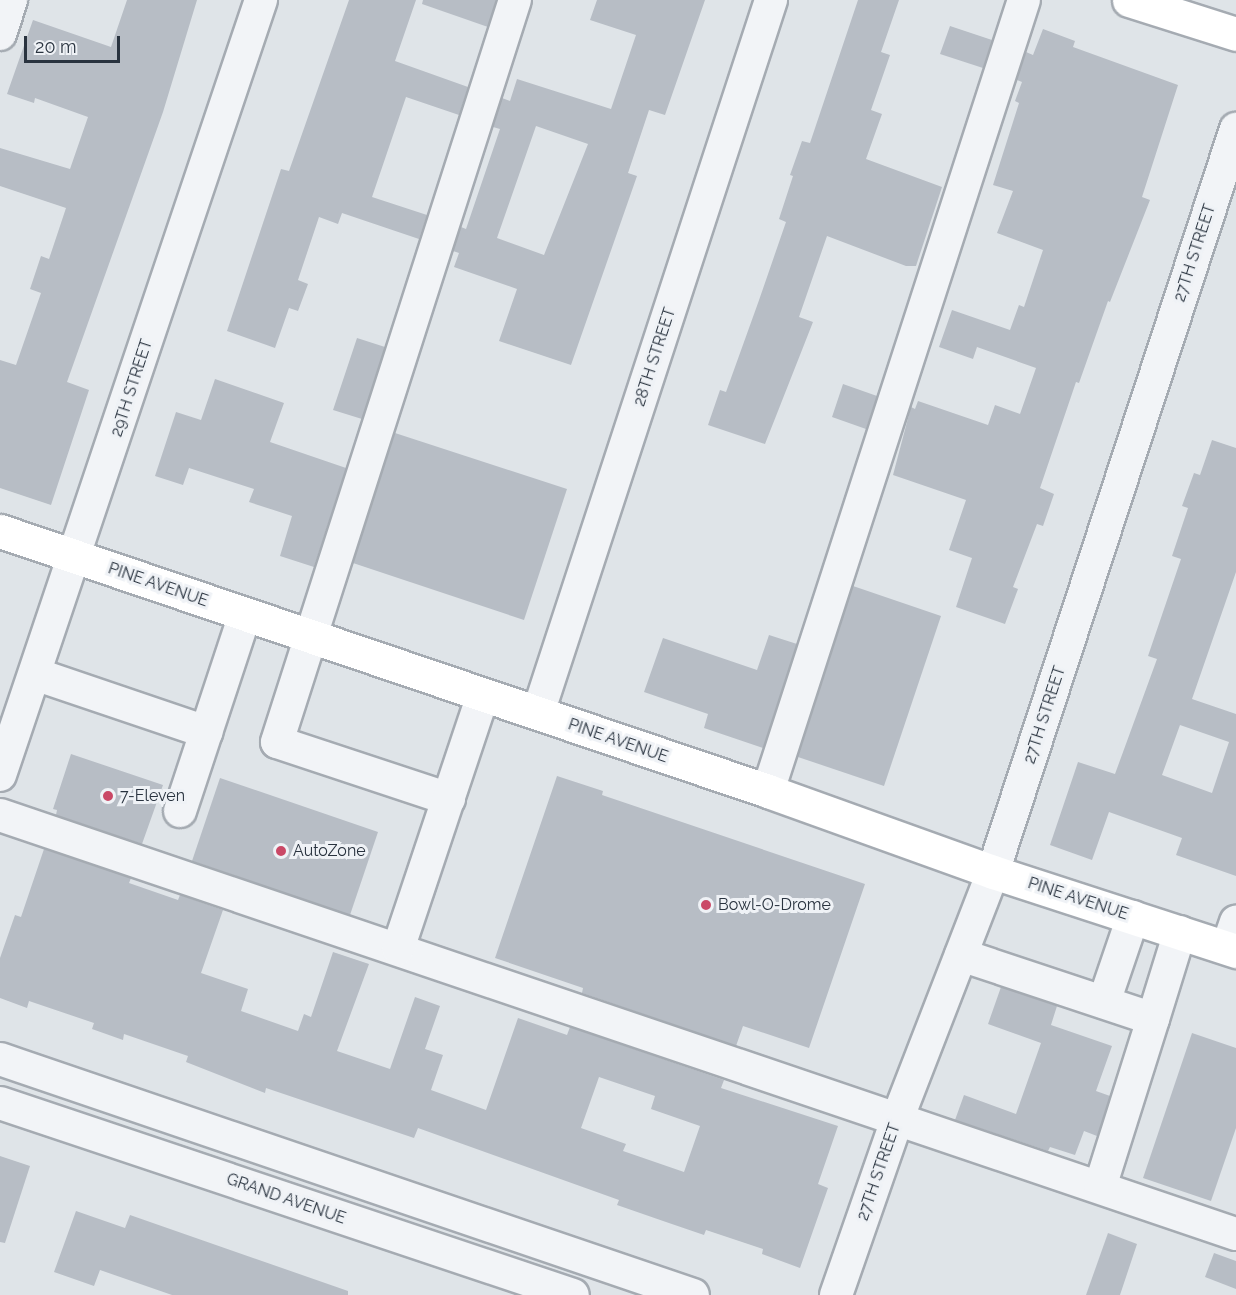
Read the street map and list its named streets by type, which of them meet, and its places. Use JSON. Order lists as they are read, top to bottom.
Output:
{
  "streets": {
    "main road": ["PINE AVENUE"],
    "street": [
      "27TH STREET",
      "28TH STREET",
      "29TH STREET",
      "GRAND AVENUE"
    ]
  },
  "crossings": [
    ["27TH STREET", "PINE AVENUE"],
    ["28TH STREET", "PINE AVENUE"],
    ["29TH STREET", "PINE AVENUE"]
  ],
  "places": ["7-Eleven", "AutoZone", "Bowl-O-Drome"],
  "scale_bar": "20 m"
}
